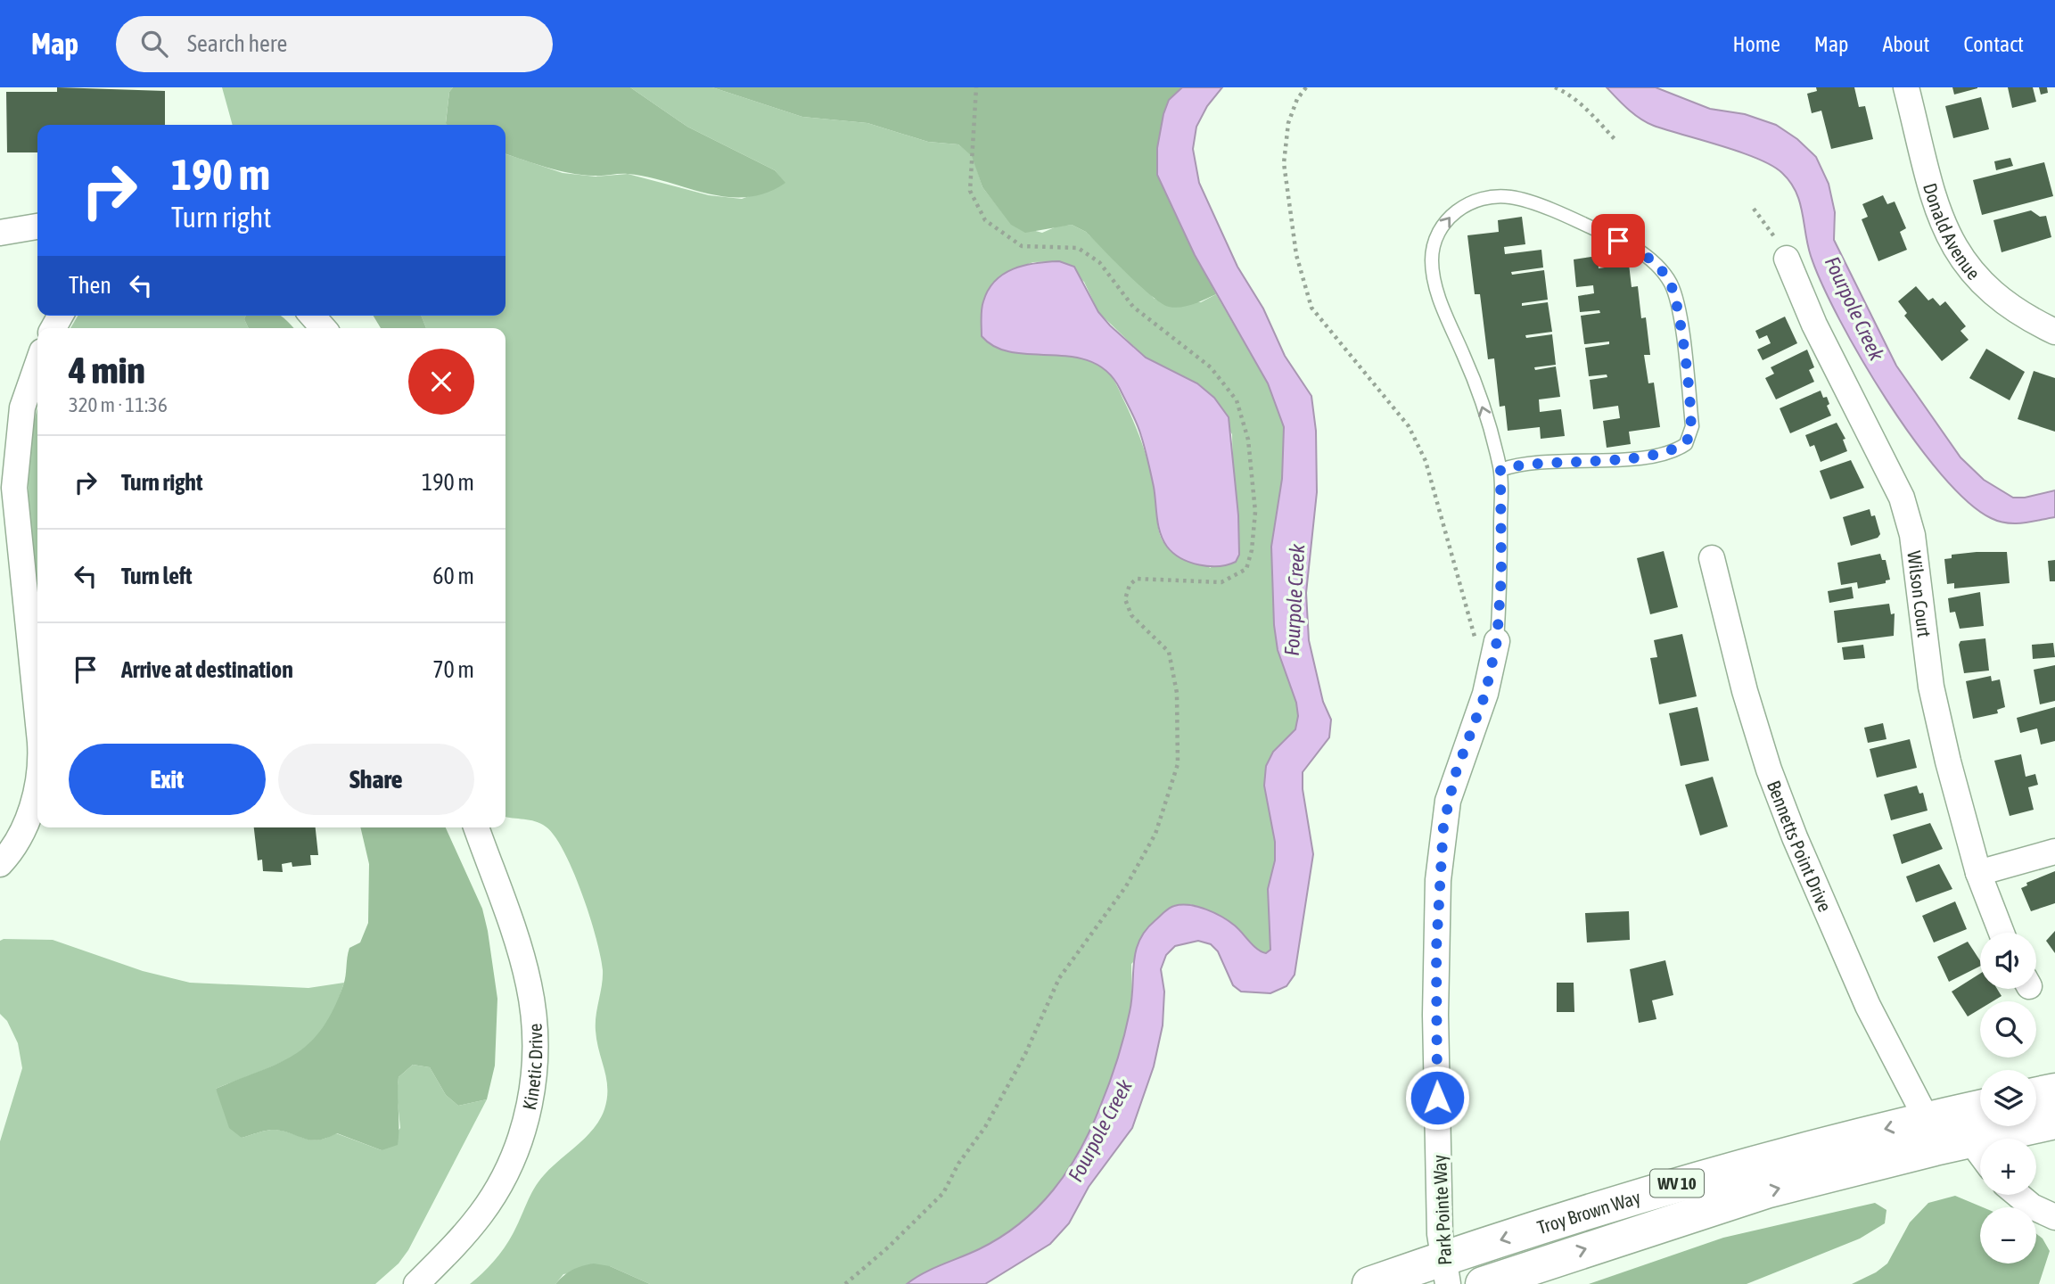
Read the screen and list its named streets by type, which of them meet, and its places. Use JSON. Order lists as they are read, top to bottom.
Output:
{
  "streets": {
    "main road": ["WV 10", "Troy Brown Way"],
    "street": [
      "Donald Avenue",
      "Wilson Court",
      "Bennetts Point Drive",
      "Kinetic Drive",
      "Park Pointe Way"
    ]
  },
  "crossings": [
    ["Bennetts Point Drive", "Troy Brown Way"],
    ["Park Pointe Way", "Troy Brown Way"]
  ],
  "water": ["Fourpole Creek"],
  "page": {
    "header": "Map",
    "search": "Search here",
    "nav": [
      "Home",
      "Map",
      "About",
      "Contact"
    ],
    "turn": ["190 m", "Turn right"],
    "then": "Then",
    "heading": ["4 min", "320 m · 11:36"],
    "list": [
      {
        "name": "Turn right",
        "value": "190 m"
      },
      {
        "name": "Turn left",
        "value": "60 m"
      },
      {
        "name": "Arrive at destination",
        "value": "70 m"
      }
    ],
    "buttons": ["Exit", "Share"],
    "map_buttons": ["+", "−"]
  }
}
